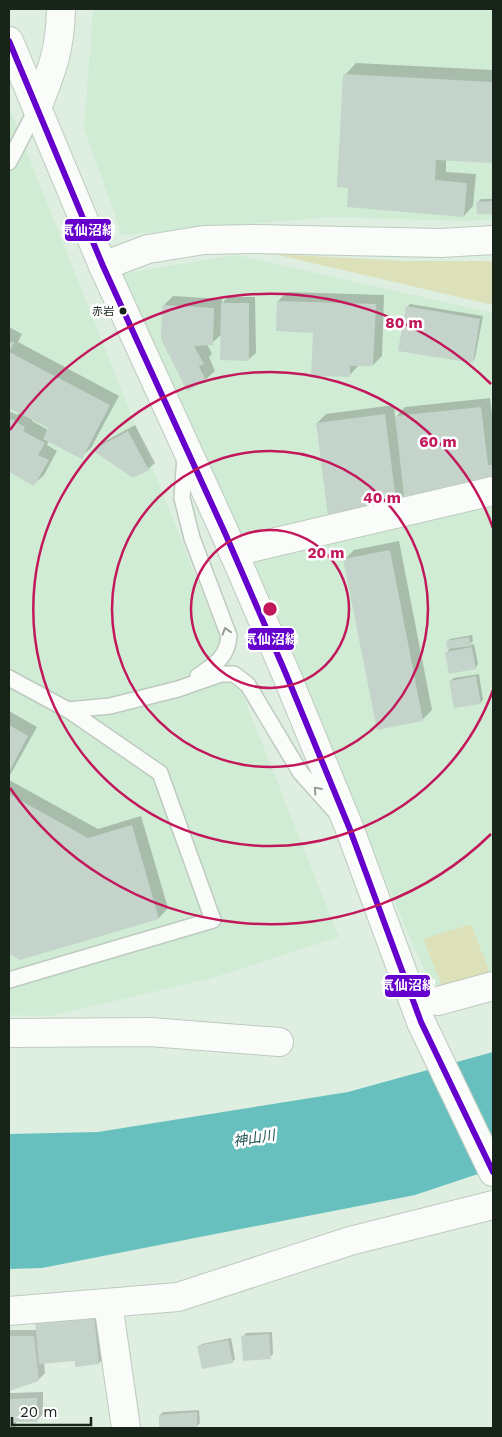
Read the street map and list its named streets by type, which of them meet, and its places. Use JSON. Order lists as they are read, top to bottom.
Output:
{
  "water": ["神山川"],
  "places": ["赤岩"],
  "lines": ["transit line 気仙沼線"],
  "scale_bar": "20 m",
  "rings": [
    "80 m",
    "60 m",
    "40 m",
    "20 m"
  ]
}
